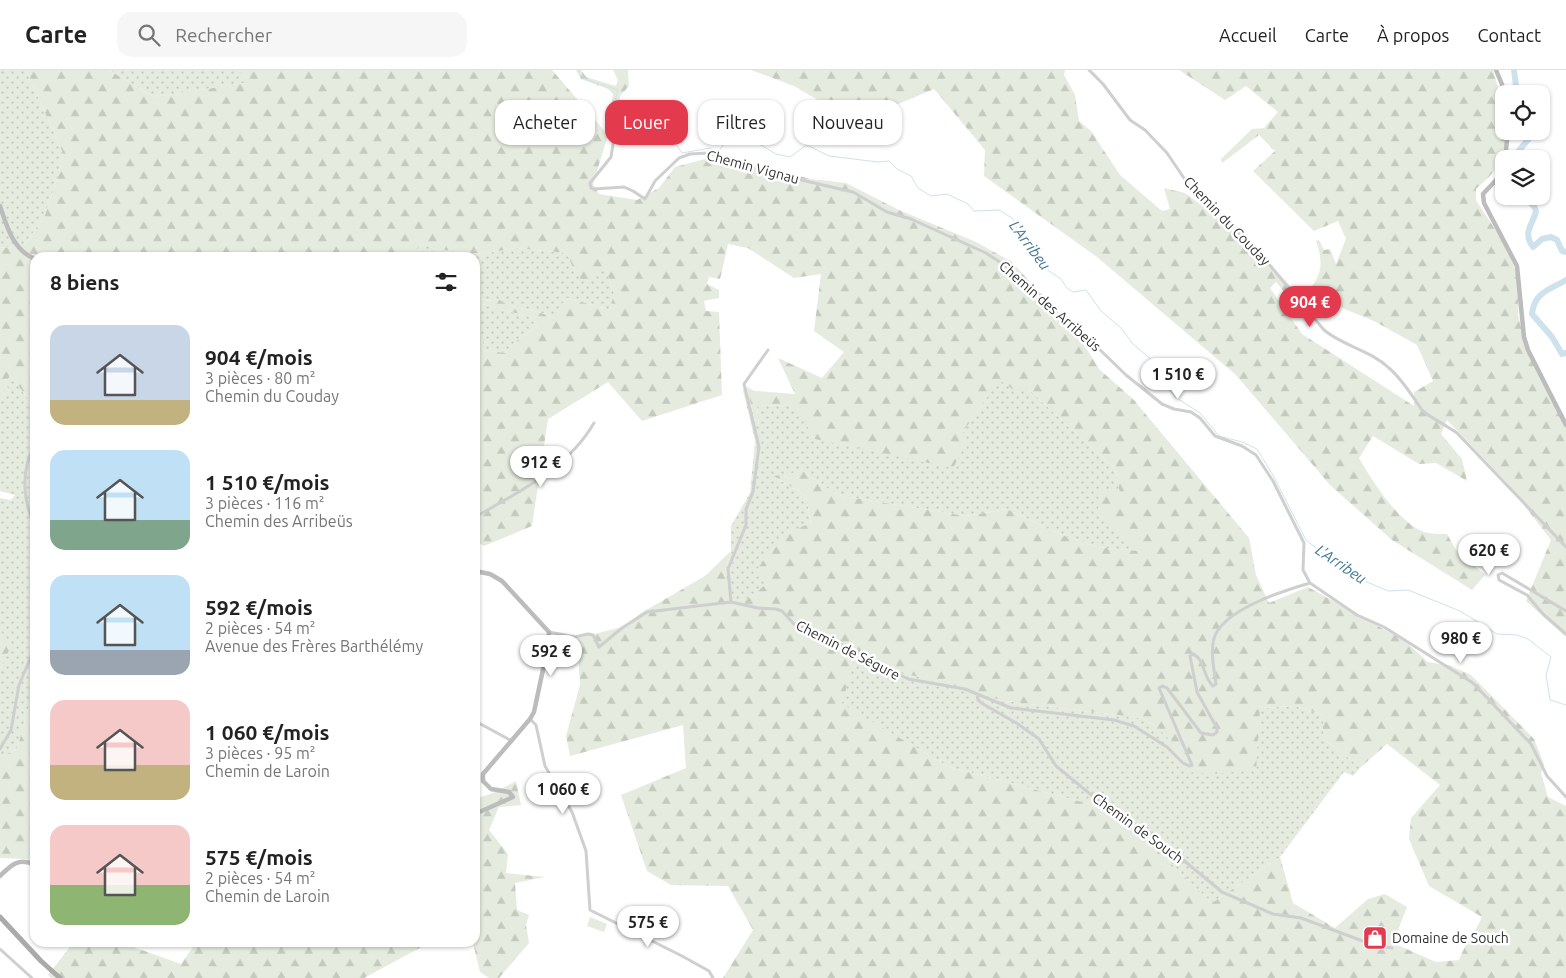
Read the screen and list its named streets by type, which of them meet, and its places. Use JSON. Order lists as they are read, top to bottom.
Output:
{
  "streets": {
    "street": [
      "Chemin Vignau",
      "Chemin du Couday",
      "Chemin des Arribeüs",
      "Chemin de Ségure",
      "Chemin de Souch"
    ]
  },
  "crossings": [
    ["Chemin Vignau", "Chemin des Arribeüs"],
    ["Chemin de Ségure", "Chemin de Souch"]
  ],
  "water": ["L'Arribeu"],
  "places": {
    "shop": ["Domaine de Souch"]
  },
  "page": {
    "header": "Carte",
    "search": "Rechercher",
    "nav": [
      "Accueil",
      "Carte",
      "À propos",
      "Contact"
    ],
    "chip": [
      "Acheter",
      "Louer",
      "Filtres",
      "Nouveau"
    ],
    "heading": "8 biens",
    "price": [
      "904 €",
      "1 510 €",
      "912 €",
      "620 €",
      "980 €",
      "592 €",
      "1 060 €",
      "575 €"
    ],
    "list": [
      {
        "name": "904 €/mois",
        "note": "3 pièces · 80 m² · Chemin du Couday"
      },
      {
        "name": "1 510 €/mois",
        "note": "3 pièces · 116 m² · Chemin des Arribeüs"
      },
      {
        "name": "592 €/mois",
        "note": "2 pièces · 54 m² · Avenue des Frères Barthélémy"
      },
      {
        "name": "1 060 €/mois",
        "note": "3 pièces · 95 m² · Chemin de Laroin"
      },
      {
        "name": "575 €/mois",
        "note": "2 pièces · 54 m² · Chemin de Laroin"
      }
    ]
  }
}
